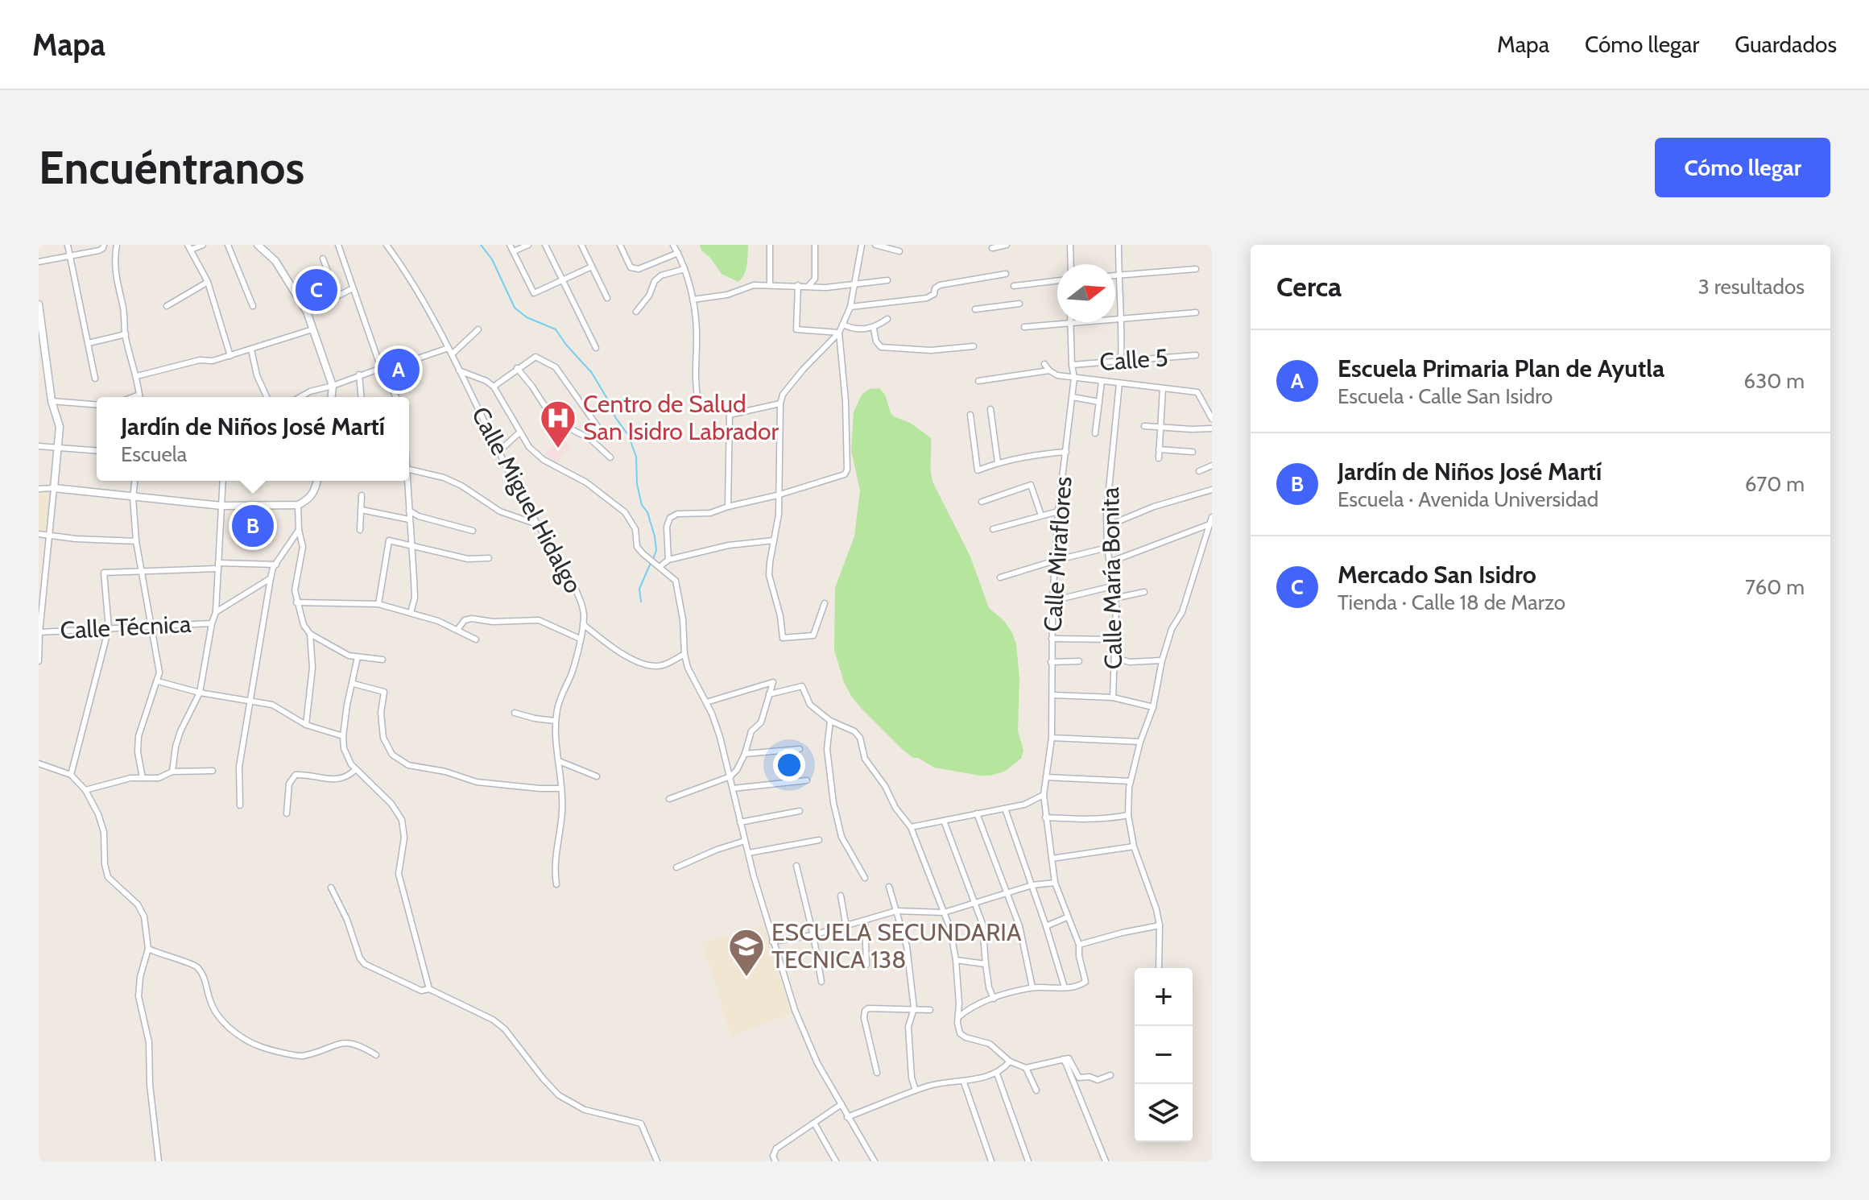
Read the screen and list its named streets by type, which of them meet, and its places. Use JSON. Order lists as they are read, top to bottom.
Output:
{
  "streets": {
    "street": [
      "Calle 5",
      "Calle Miguel Hidalgo",
      "Calle Miraflores",
      "Calle María Bonita",
      "Calle Técnica"
    ]
  },
  "crossings": [
    ["Calle 5", "Calle Miraflores"]
  ],
  "places": {
    "hospital": ["Centro de Salud San Isidro Labrador"],
    "school or university": ["ESCUELA SECUNDARIA TECNICA 138"]
  },
  "north": "right",
  "page": {
    "header": "Mapa",
    "nav": ["Mapa", "Cómo llegar", "Guardados"],
    "buttons": "Cómo llegar",
    "title": "Encuéntranos",
    "heading": ["Cerca", "3 resultados"],
    "pins": ["C", "A", "B"],
    "list": [
      {
        "mark": "A",
        "name": "Escuela Primaria Plan de Ayutla",
        "note": "Escuela · Calle San Isidro",
        "value": "630 m"
      },
      {
        "mark": "B",
        "name": "Jardín de Niños José Martí",
        "note": "Escuela · Avenida Universidad",
        "value": "670 m"
      },
      {
        "mark": "C",
        "name": "Mercado San Isidro",
        "note": "Tienda · Calle 18 de Marzo",
        "value": "760 m"
      }
    ],
    "popup": ["Jardín de Niños José Martí", "Escuela"],
    "map_buttons": ["+", "−"]
  }
}
